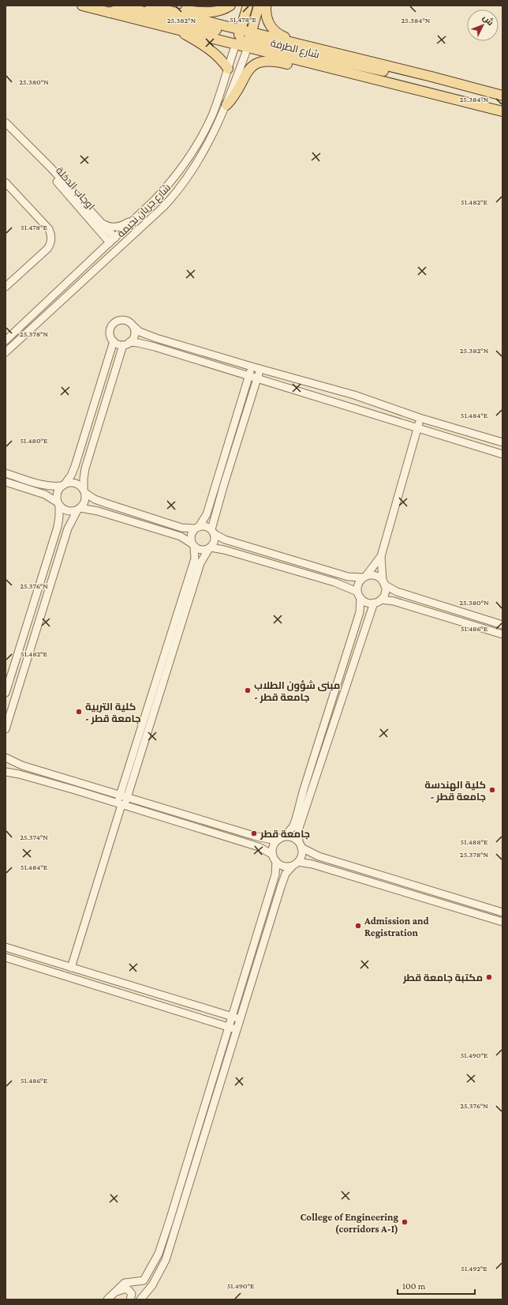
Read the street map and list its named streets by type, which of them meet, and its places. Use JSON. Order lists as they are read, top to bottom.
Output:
{
  "streets": {
    "main road": ["شارع الطرفة"],
    "street": ["اوجاب الدخلة", "شارع جريان نجيمة"]
  },
  "crossings": [
    ["شارع الطرفة", "شارع جريان نجيمة"],
    ["اوجاب الدخلة", "شارع جريان نجيمة"]
  ],
  "places": [
    "مبنى شؤون الطلاب - جامعة قطر",
    "كلية التربية - جامعة قطر",
    "كلية الهندسة - جامعة قطر",
    "جامعة قطر",
    "Admission and Registration",
    "مكتبة جامعة قطر",
    "College of Engineering (corridors A-I)"
  ],
  "scale_bar": "100 m",
  "north": "top right",
  "coordinates": [
    "51.478°E",
    "25.382°N",
    "25.384°N",
    "25.380°N",
    "51.482°E",
    "25.378°N",
    "51.484°E",
    "51.480°E",
    "25.376°N",
    "51.486°E",
    "25.374°N",
    "51.488°E",
    "51.490°E",
    "51.492°E"
  ]
}
